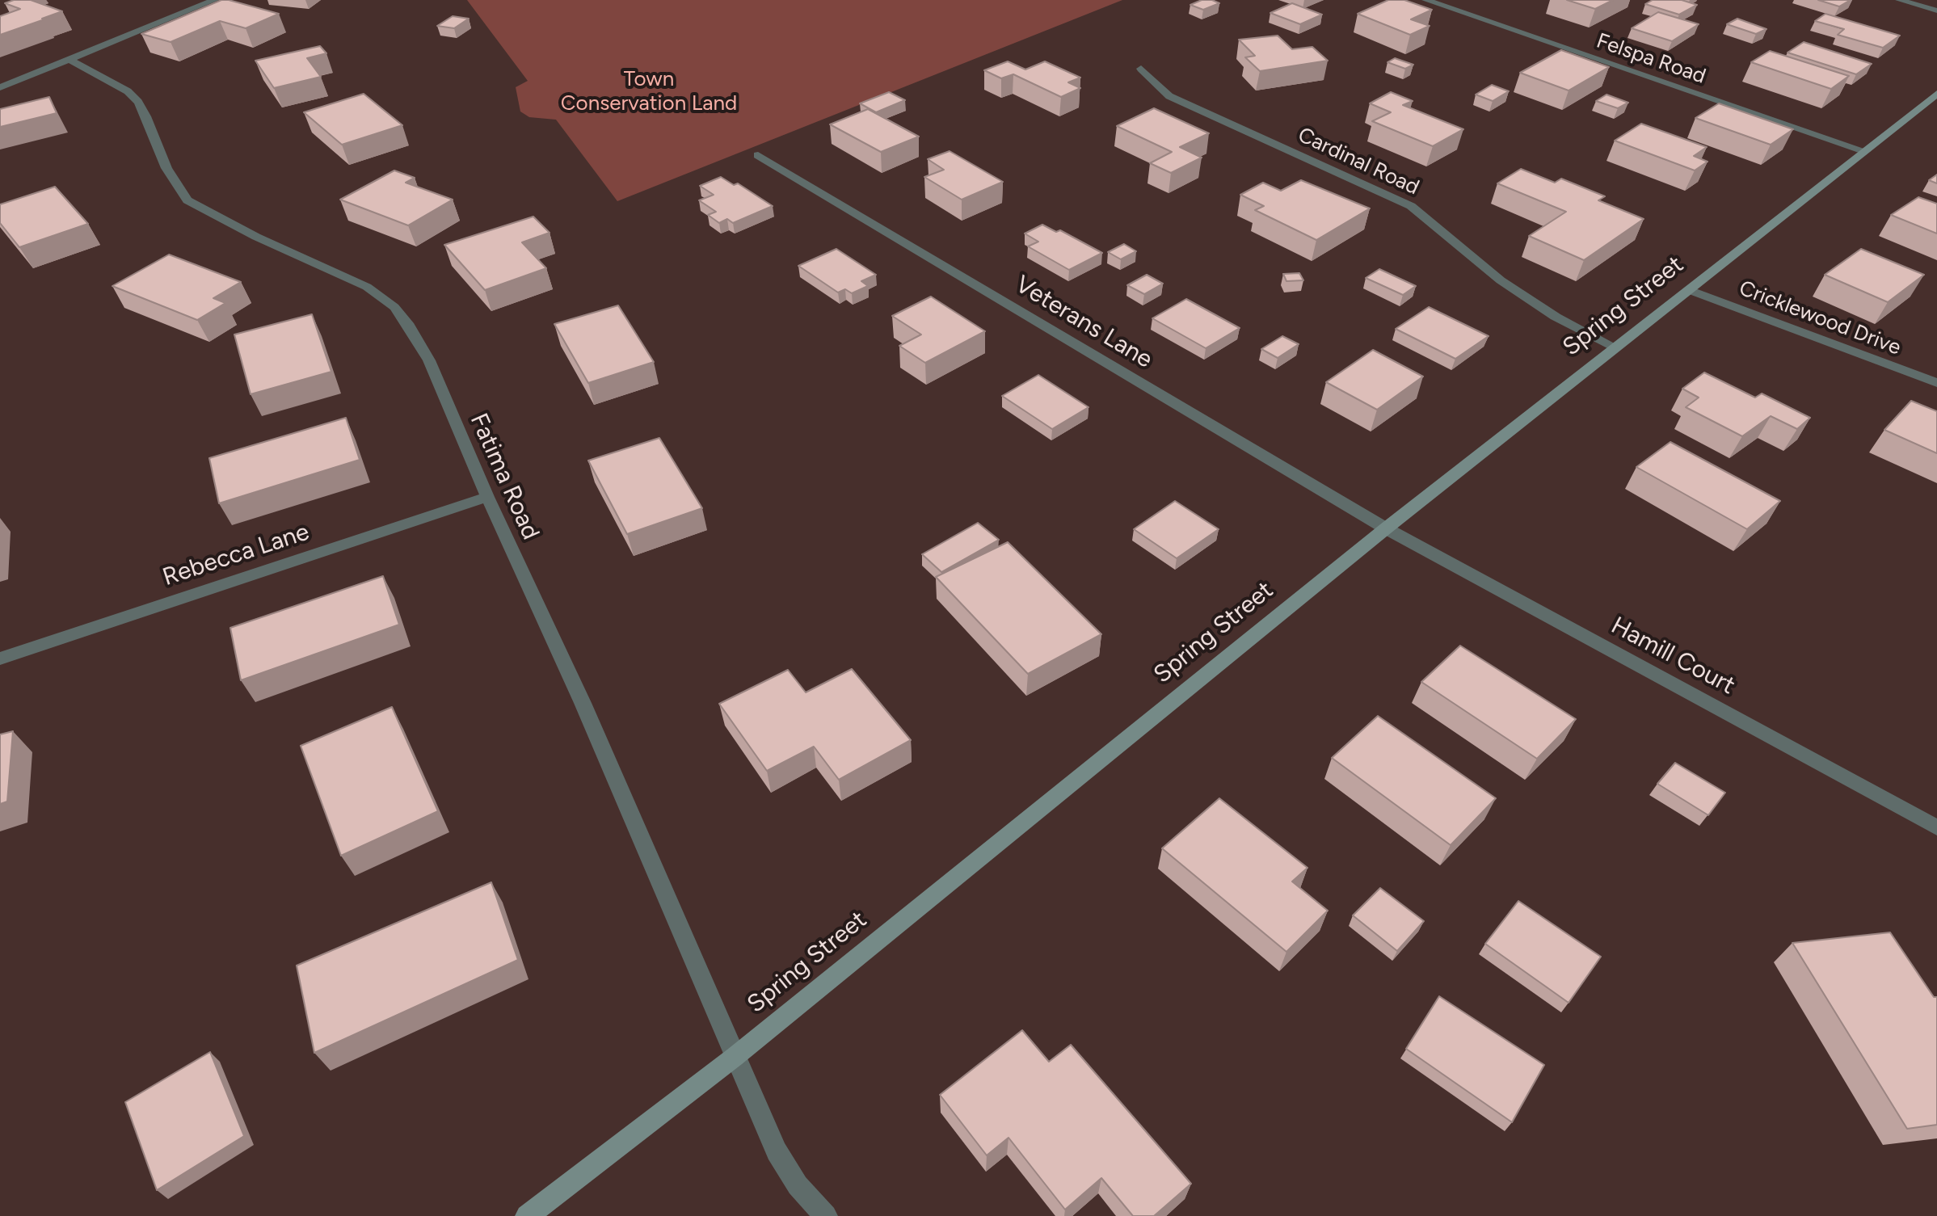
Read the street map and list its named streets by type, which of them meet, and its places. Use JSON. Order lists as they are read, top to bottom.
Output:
{
  "streets": {
    "main road": ["Spring Street"],
    "street": [
      "Felspa Road",
      "Cardinal Road",
      "Cricklewood Drive",
      "Veterans Lane",
      "Fatima Road",
      "Rebecca Lane",
      "Hamill Court"
    ]
  },
  "crossings": [
    ["Felspa Road", "Spring Street"],
    ["Cardinal Road", "Spring Street"],
    ["Spring Street", "Cricklewood Drive"],
    ["Spring Street", "Veterans Lane"],
    ["Spring Street", "Fatima Road"],
    ["Spring Street", "Hamill Court"],
    ["Veterans Lane", "Hamill Court"],
    ["Fatima Road", "Rebecca Lane"]
  ],
  "parks": ["Town Conservation Land"]
}
